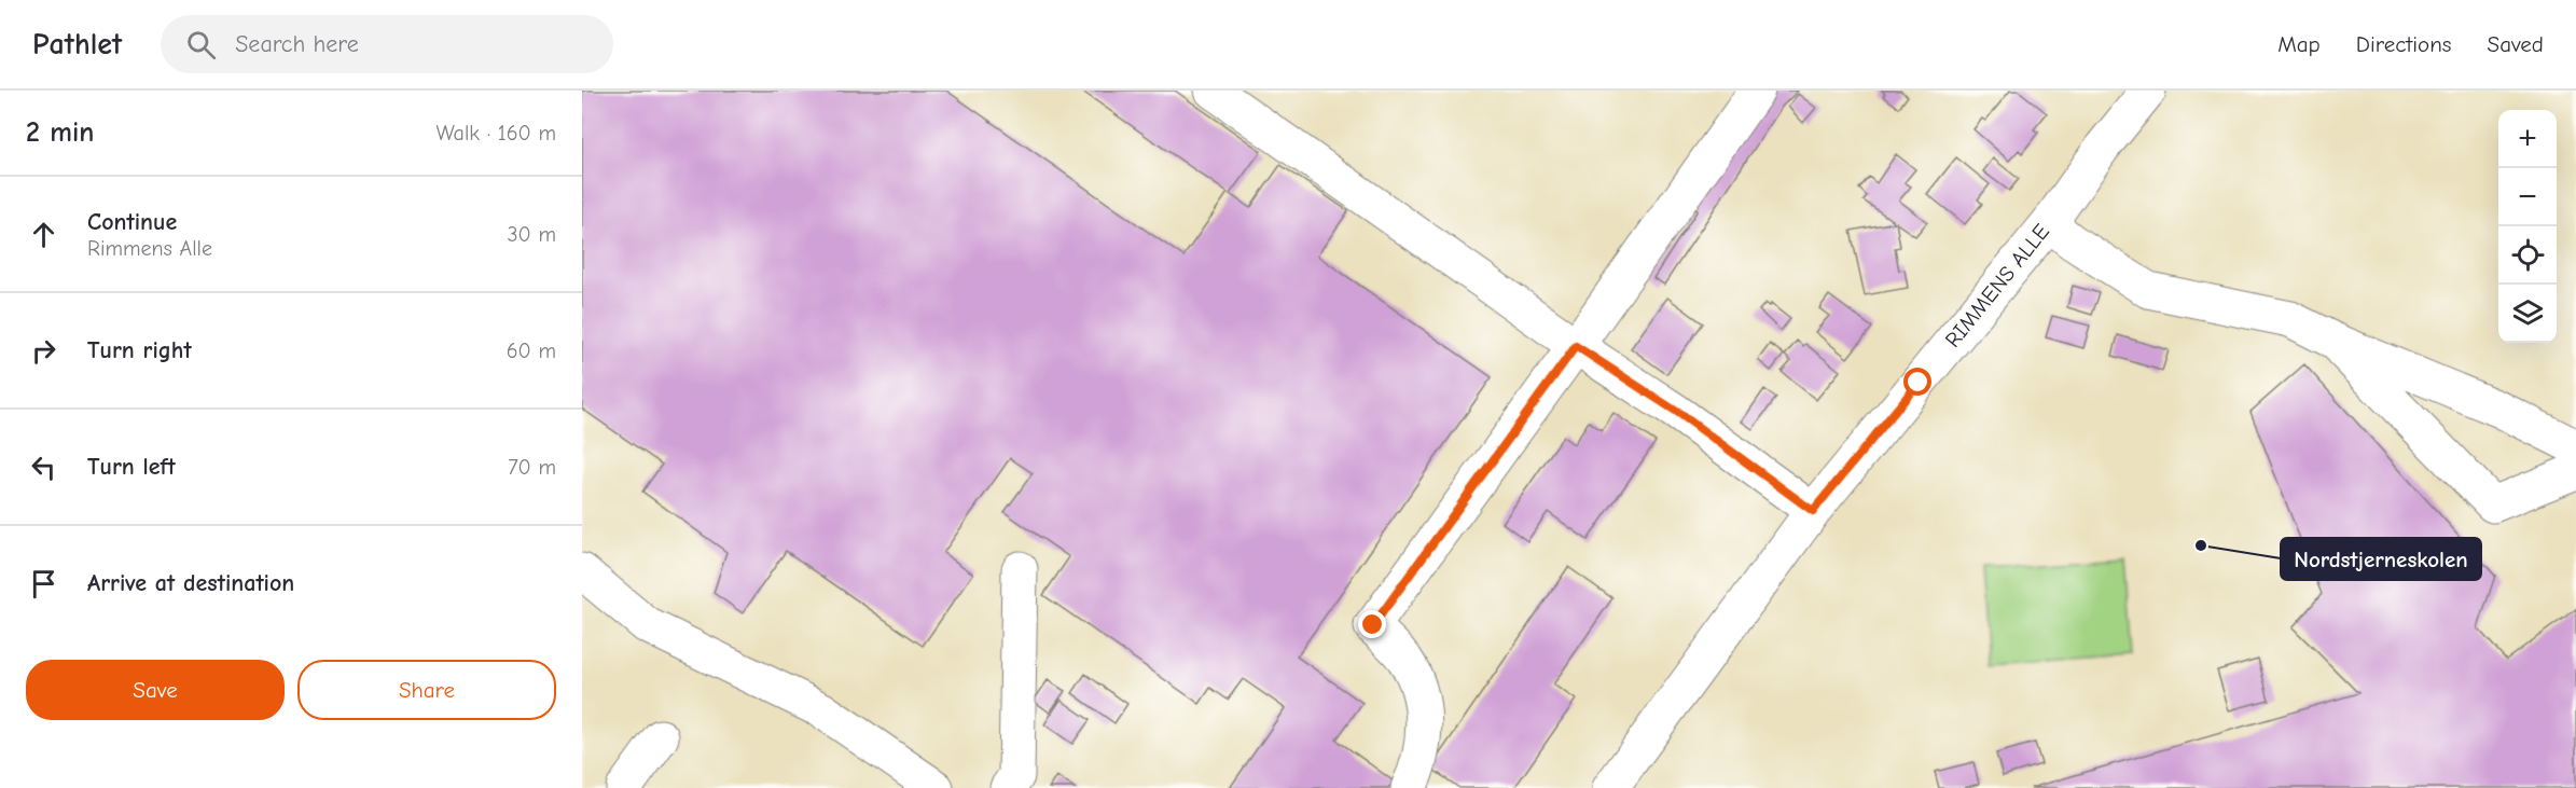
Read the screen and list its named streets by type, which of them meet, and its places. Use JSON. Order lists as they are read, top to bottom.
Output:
{
  "streets": {
    "street": ["RIMMENS ALLE"]
  },
  "places": ["Nordstjerneskolen"],
  "page": {
    "header": "Pathlet",
    "search": "Search here",
    "nav": ["Map", "Directions", "Saved"],
    "heading": ["2 min", "Walk · 160 m"],
    "map_buttons": ["+", "−"],
    "list": [
      ["Continue", "Rimmens Alle", "30 m"],
      ["Turn right", "60 m"],
      ["Turn left", "70 m"],
      "Arrive at destination"
    ],
    "buttons": ["Save", "Share"]
  }
}
